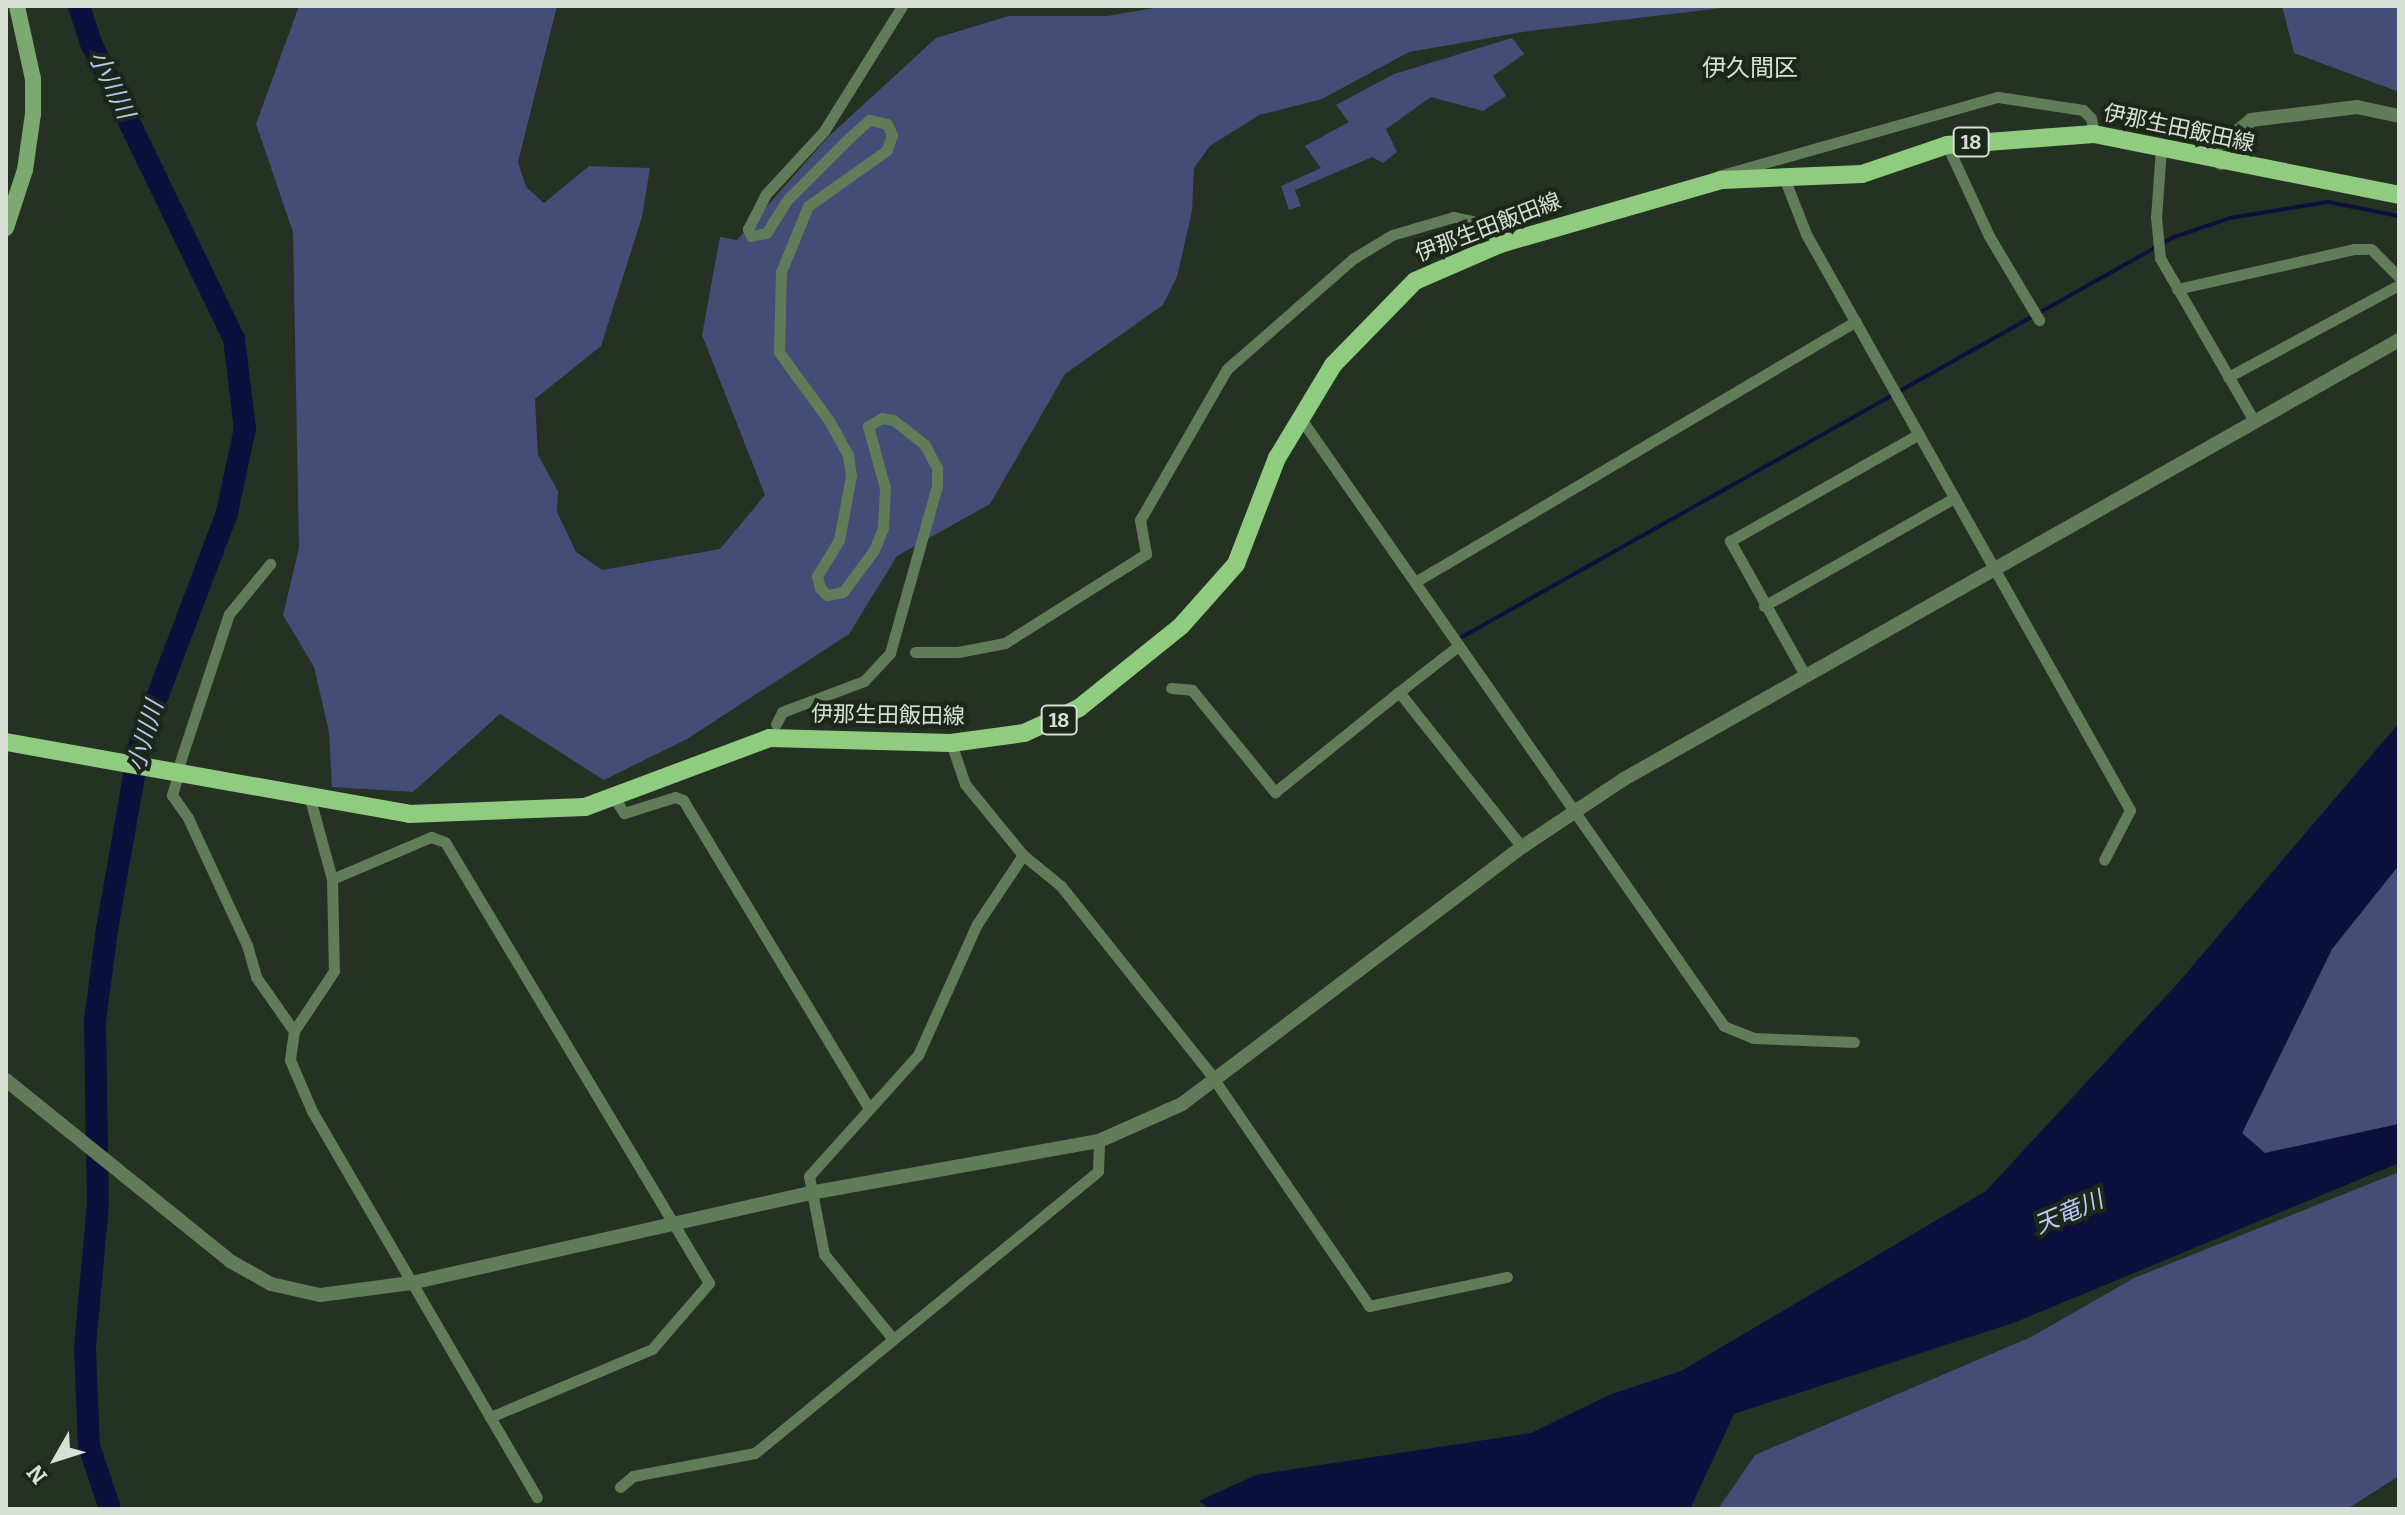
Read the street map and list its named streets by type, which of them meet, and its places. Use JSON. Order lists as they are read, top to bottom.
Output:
{
  "streets": {
    "main road": ["伊那生田飯田線", "18"]
  },
  "districts": ["伊久間区"],
  "water": ["小川川", "天竜川"],
  "north": "bottom left"
}
